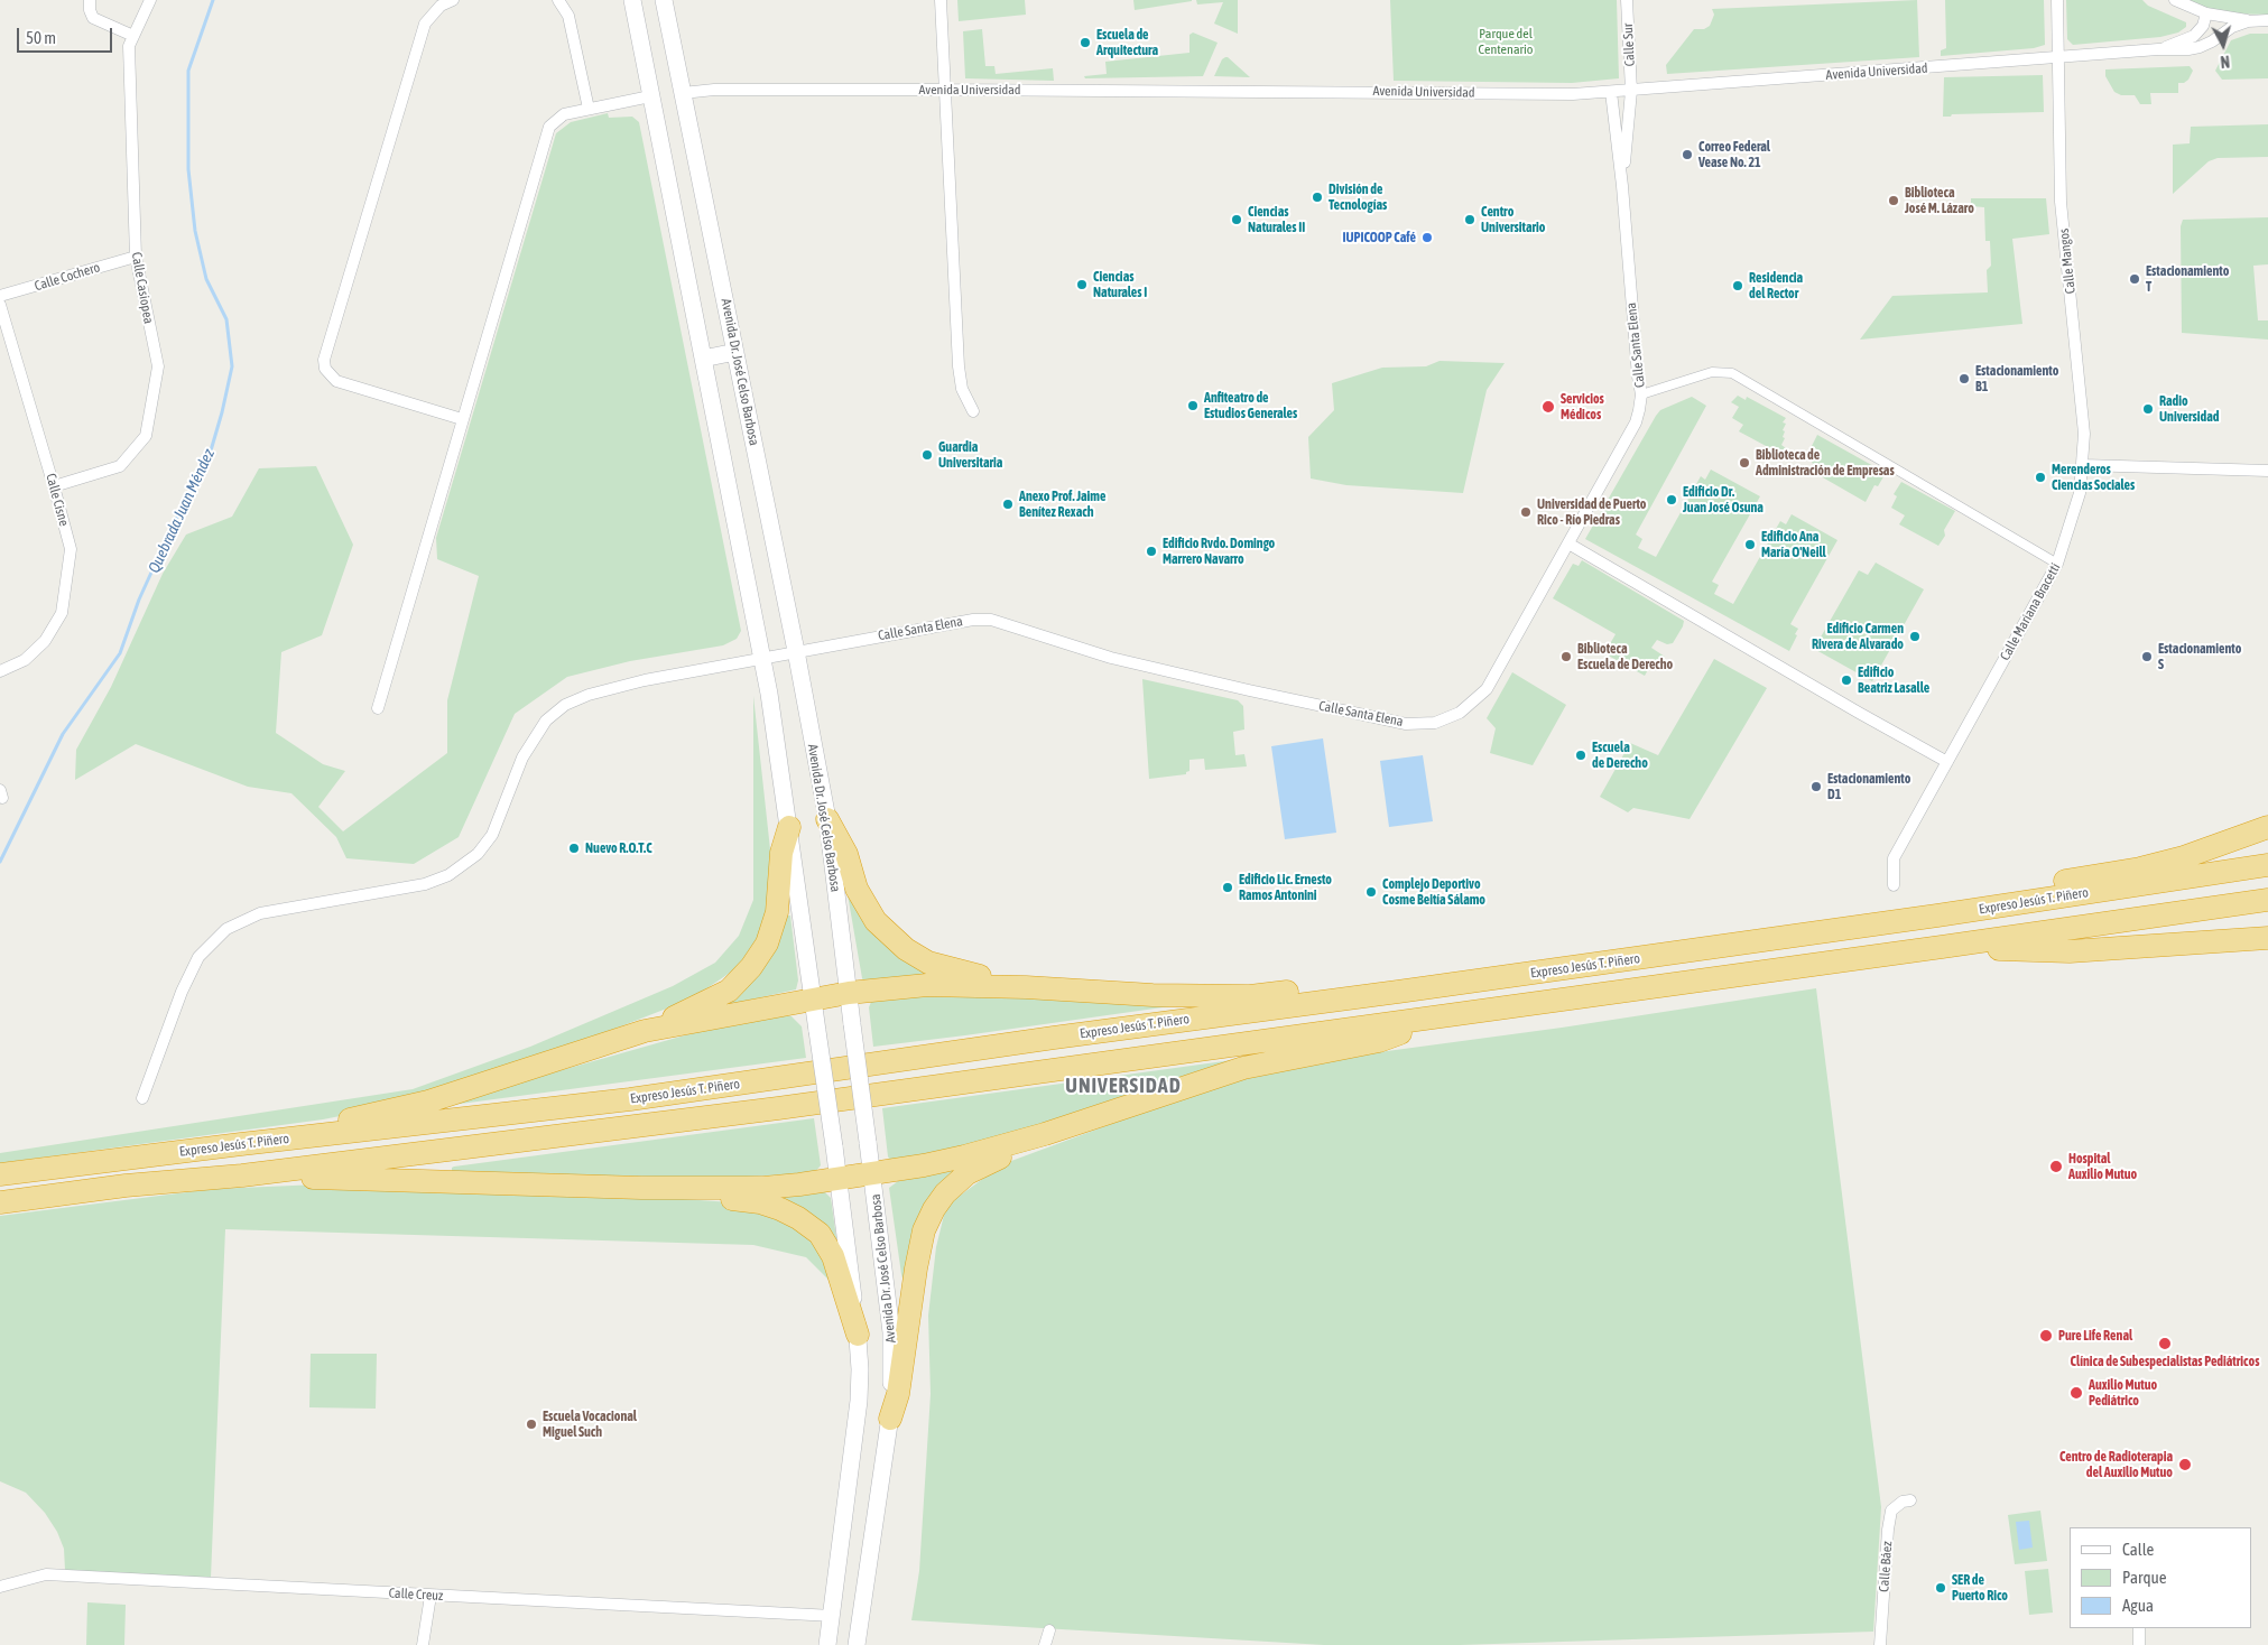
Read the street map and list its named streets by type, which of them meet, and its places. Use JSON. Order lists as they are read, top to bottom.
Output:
{
  "streets": {
    "highway": ["Expreso Jesús T. Piñero"],
    "main road": ["Avenida Dr. José Celso Barbosa"],
    "street": [
      "Calle Sur",
      "Avenida Universidad",
      "Calle Mangos",
      "Calle Cochero",
      "Calle Casiopea",
      "Calle Santa Elena",
      "Calle Cisne",
      "Calle Mariana Bracetti",
      "Calle Báez",
      "Calle Creuz"
    ]
  },
  "crossings": [
    ["Calle Sur", "Avenida Universidad"],
    ["Calle Sur", "Calle Santa Elena"],
    ["Avenida Universidad", "Calle Mangos"],
    ["Avenida Universidad", "Calle Santa Elena"],
    ["Avenida Universidad", "Avenida Dr. José Celso Barbosa"],
    ["Calle Mangos", "Calle Mariana Bracetti"],
    ["Calle Cochero", "Calle Casiopea"],
    ["Calle Casiopea", "Calle Cisne"],
    ["Calle Santa Elena", "Avenida Dr. José Celso Barbosa"]
  ],
  "districts": ["UNIVERSIDAD"],
  "water": ["Quebrada Juan Méndez"],
  "parks": ["Parque del Centenario"],
  "places": [
    "Escuela de Arquitectura",
    "Correo Federal Vease No. 21",
    "División de Tecnologías",
    "Biblioteca José M. Lázaro",
    "Ciencias Naturales II",
    "Centro Universitario",
    "IUPICOOP Café",
    "Estacionamiento T",
    "Ciencias Naturales I",
    "Residencia del Rector",
    "Estacionamiento B1",
    "Anfiteatro de Estudios Generales",
    "Servicios Médicos",
    "Radio Universidad",
    "Guardia Universitaria",
    "Biblioteca de Administración de Empresas",
    "Merenderos Ciencias Sociales",
    "Edificio Dr. Juan José Osuna",
    "Anexo Prof. Jaime Benítez Rexach",
    "Universidad de Puerto Rico - Río Piedras",
    "Edificio Ana María O'Neill",
    "Edificio Rvdo. Domingo Marrero Navarro",
    "Edificio Carmen Rivera de Alvarado",
    "Biblioteca Escuela de Derecho",
    "Estacionamiento S",
    "Edificio Beatriz Lasalle",
    "Escuela de Derecho",
    "Estacionamiento D1",
    "Nuevo R.O.T.C",
    "Edificio Lic. Ernesto Ramos Antonini",
    "Complejo Deportivo Cosme Beitía Sálamo",
    "Hospital Auxilio Mutuo",
    "Pure Life Renal",
    "Clínica de Subespecialistas Pediátricos",
    "Auxilio Mutuo Pediátrico",
    "Escuela Vocacional Miguel Such",
    "Centro de Radioterapia del Auxilio Mutuo",
    "SER de Puerto Rico"
  ],
  "legend": ["Calle", "Parque", "Agua"],
  "scale_bar": "50 m",
  "north": "bottom"
}
